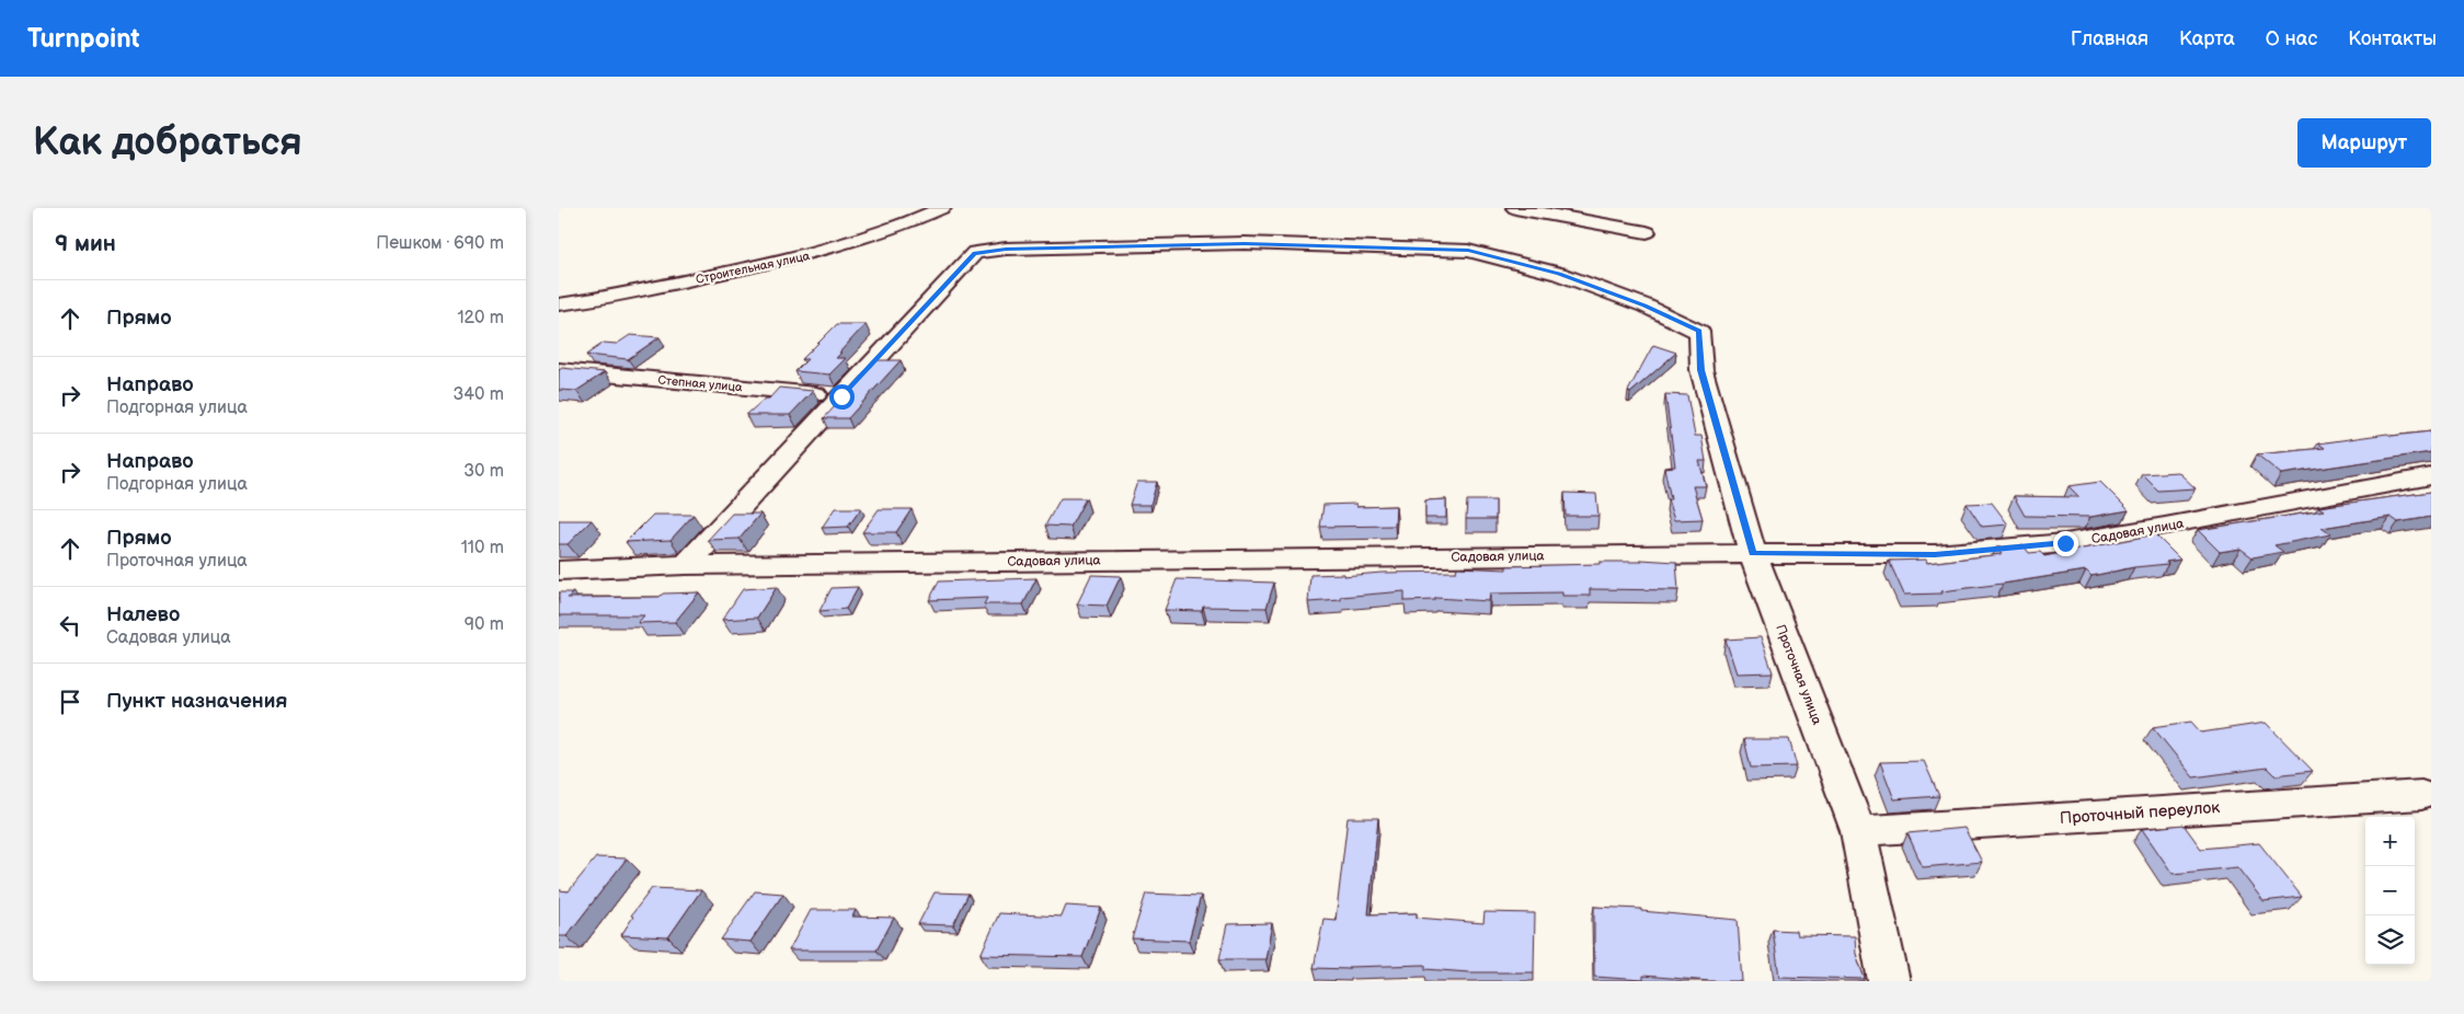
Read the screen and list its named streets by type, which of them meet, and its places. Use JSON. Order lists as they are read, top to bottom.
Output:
{
  "streets": {
    "street": [
      "Строительная улица",
      "Степная улица",
      "Садовая улица",
      "Проточная улица",
      "Проточный переулок"
    ]
  },
  "crossings": [
    ["Степная улица", "Проточная улица"],
    ["Садовая улица", "Проточная улица"],
    ["Проточная улица", "Проточный переулок"]
  ],
  "page": {
    "header": "Turnpoint",
    "nav": [
      "Главная",
      "Карта",
      "О нас",
      "Контакты"
    ],
    "buttons": "Маршрут",
    "title": "Как добраться",
    "heading": ["9 мин", "Пешком · 690 m"],
    "list": [
      ["Прямо", "120 m"],
      ["Направо", "Подгорная улица", "340 m"],
      ["Направо", "Подгорная улица", "30 m"],
      ["Прямо", "Проточная улица", "110 m"],
      ["Налево", "Садовая улица", "90 m"],
      "Пункт назначения"
    ],
    "map_buttons": ["+", "−"]
  }
}
